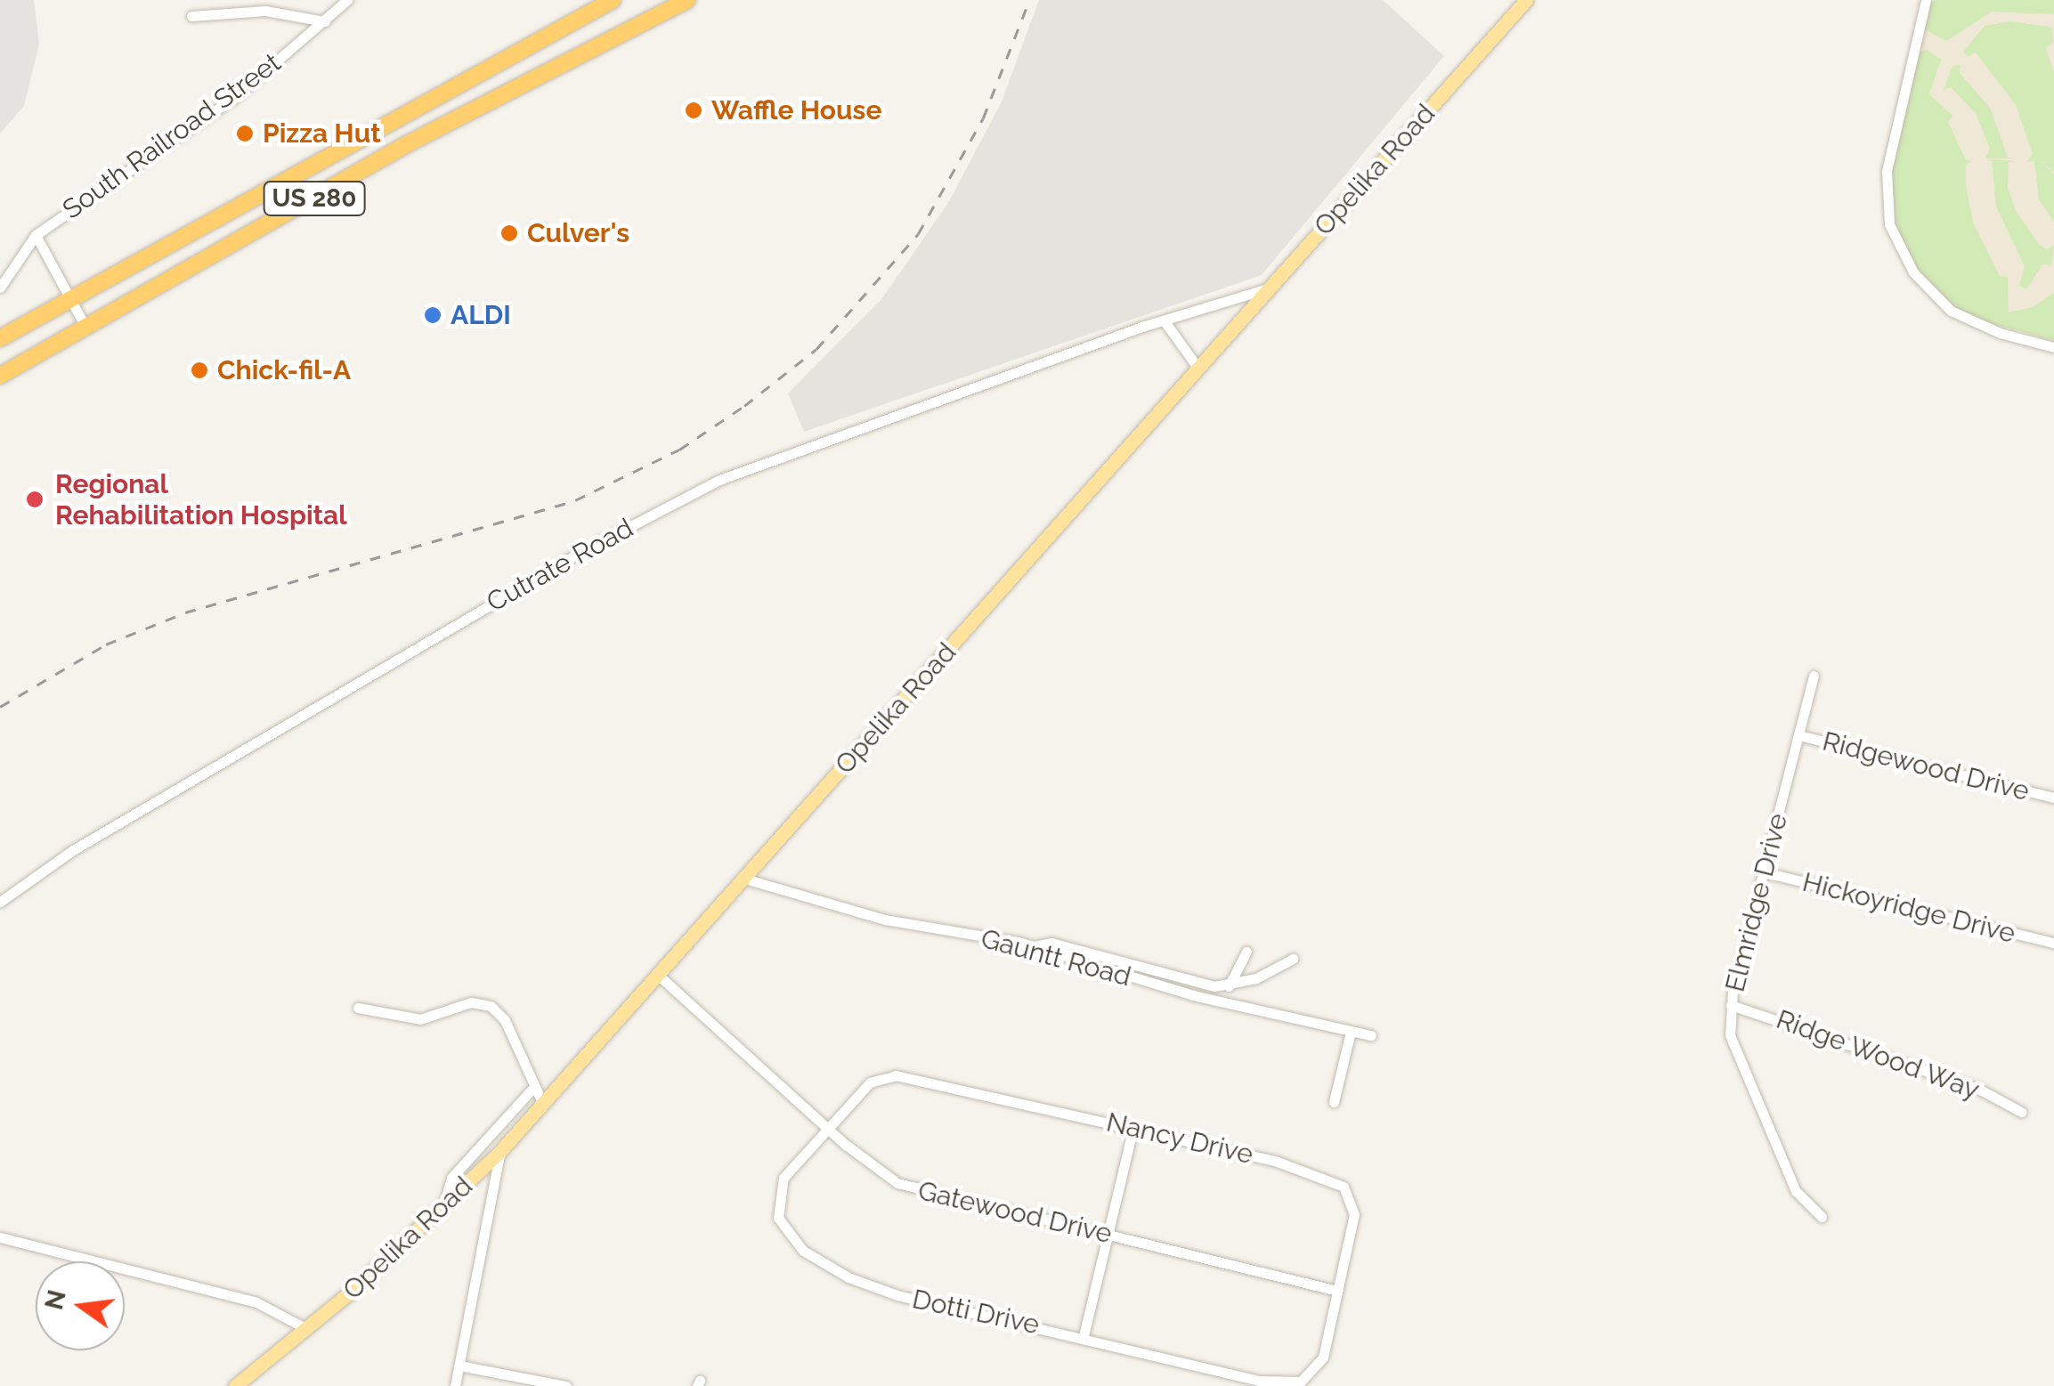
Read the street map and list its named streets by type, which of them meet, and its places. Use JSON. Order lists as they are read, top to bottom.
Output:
{
  "streets": {
    "highway": ["US 280"],
    "main road": ["Opelika Road"],
    "street": [
      "South Railroad Street",
      "Cutrate Road",
      "Ridgewood Drive",
      "Elmridge Drive",
      "Hickoyridge Drive",
      "Gauntt Road",
      "Ridge Wood Way",
      "Nancy Drive",
      "Gatewood Drive",
      "Dotti Drive"
    ]
  },
  "crossings": [
    ["South Railroad Street", "US 280"],
    ["Opelika Road", "Cutrate Road"],
    ["Opelika Road", "Gauntt Road"],
    ["Opelika Road", "Gatewood Drive"],
    ["Ridgewood Drive", "Elmridge Drive"],
    ["Elmridge Drive", "Hickoyridge Drive"],
    ["Elmridge Drive", "Ridge Wood Way"],
    ["Nancy Drive", "Gatewood Drive"],
    ["Nancy Drive", "Dotti Drive"],
    ["Gatewood Drive", "Dotti Drive"]
  ],
  "places": [
    "Waffle House",
    "Pizza Hut",
    "Culver's",
    "ALDI",
    "Chick-fil-A",
    "Regional Rehabilitation Hospital"
  ],
  "north": "left"
}
